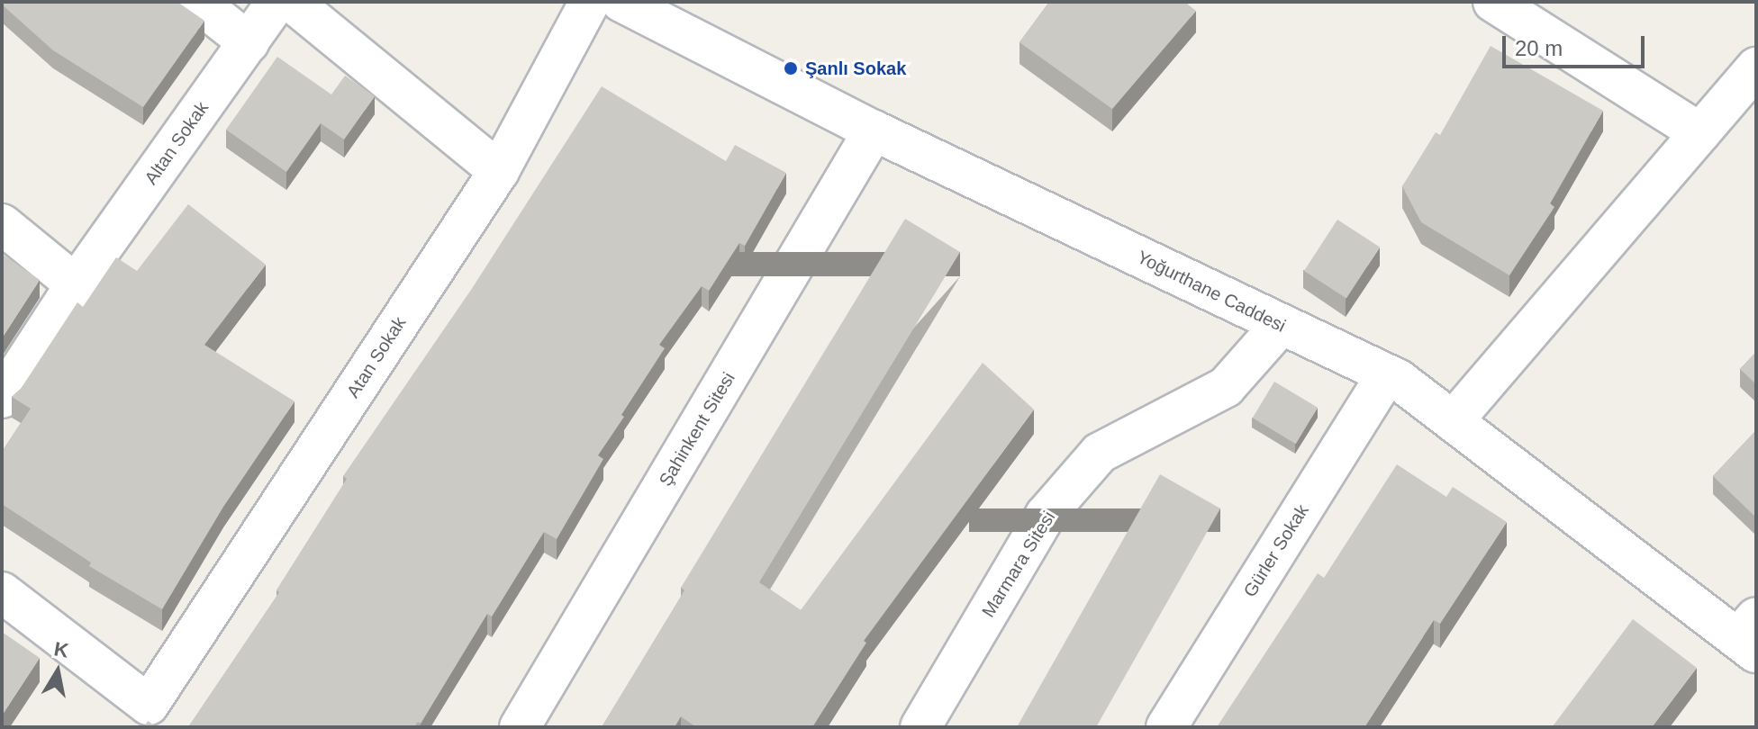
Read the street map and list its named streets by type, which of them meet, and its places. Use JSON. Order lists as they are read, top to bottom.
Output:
{
  "streets": {
    "street": [
      "Altan Sokak",
      "Yoğurthane Caddesi",
      "Atan Sokak",
      "Şahinkent Sitesi",
      "Gürler Sokak",
      "Marmara Sitesi"
    ]
  },
  "crossings": [
    ["Yoğurthane Caddesi", "Şahinkent Sitesi"],
    ["Yoğurthane Caddesi", "Gürler Sokak"],
    ["Yoğurthane Caddesi", "Marmara Sitesi"]
  ],
  "places": ["Şanlı Sokak"],
  "scale_bar": "20 m",
  "north": "top"
}
